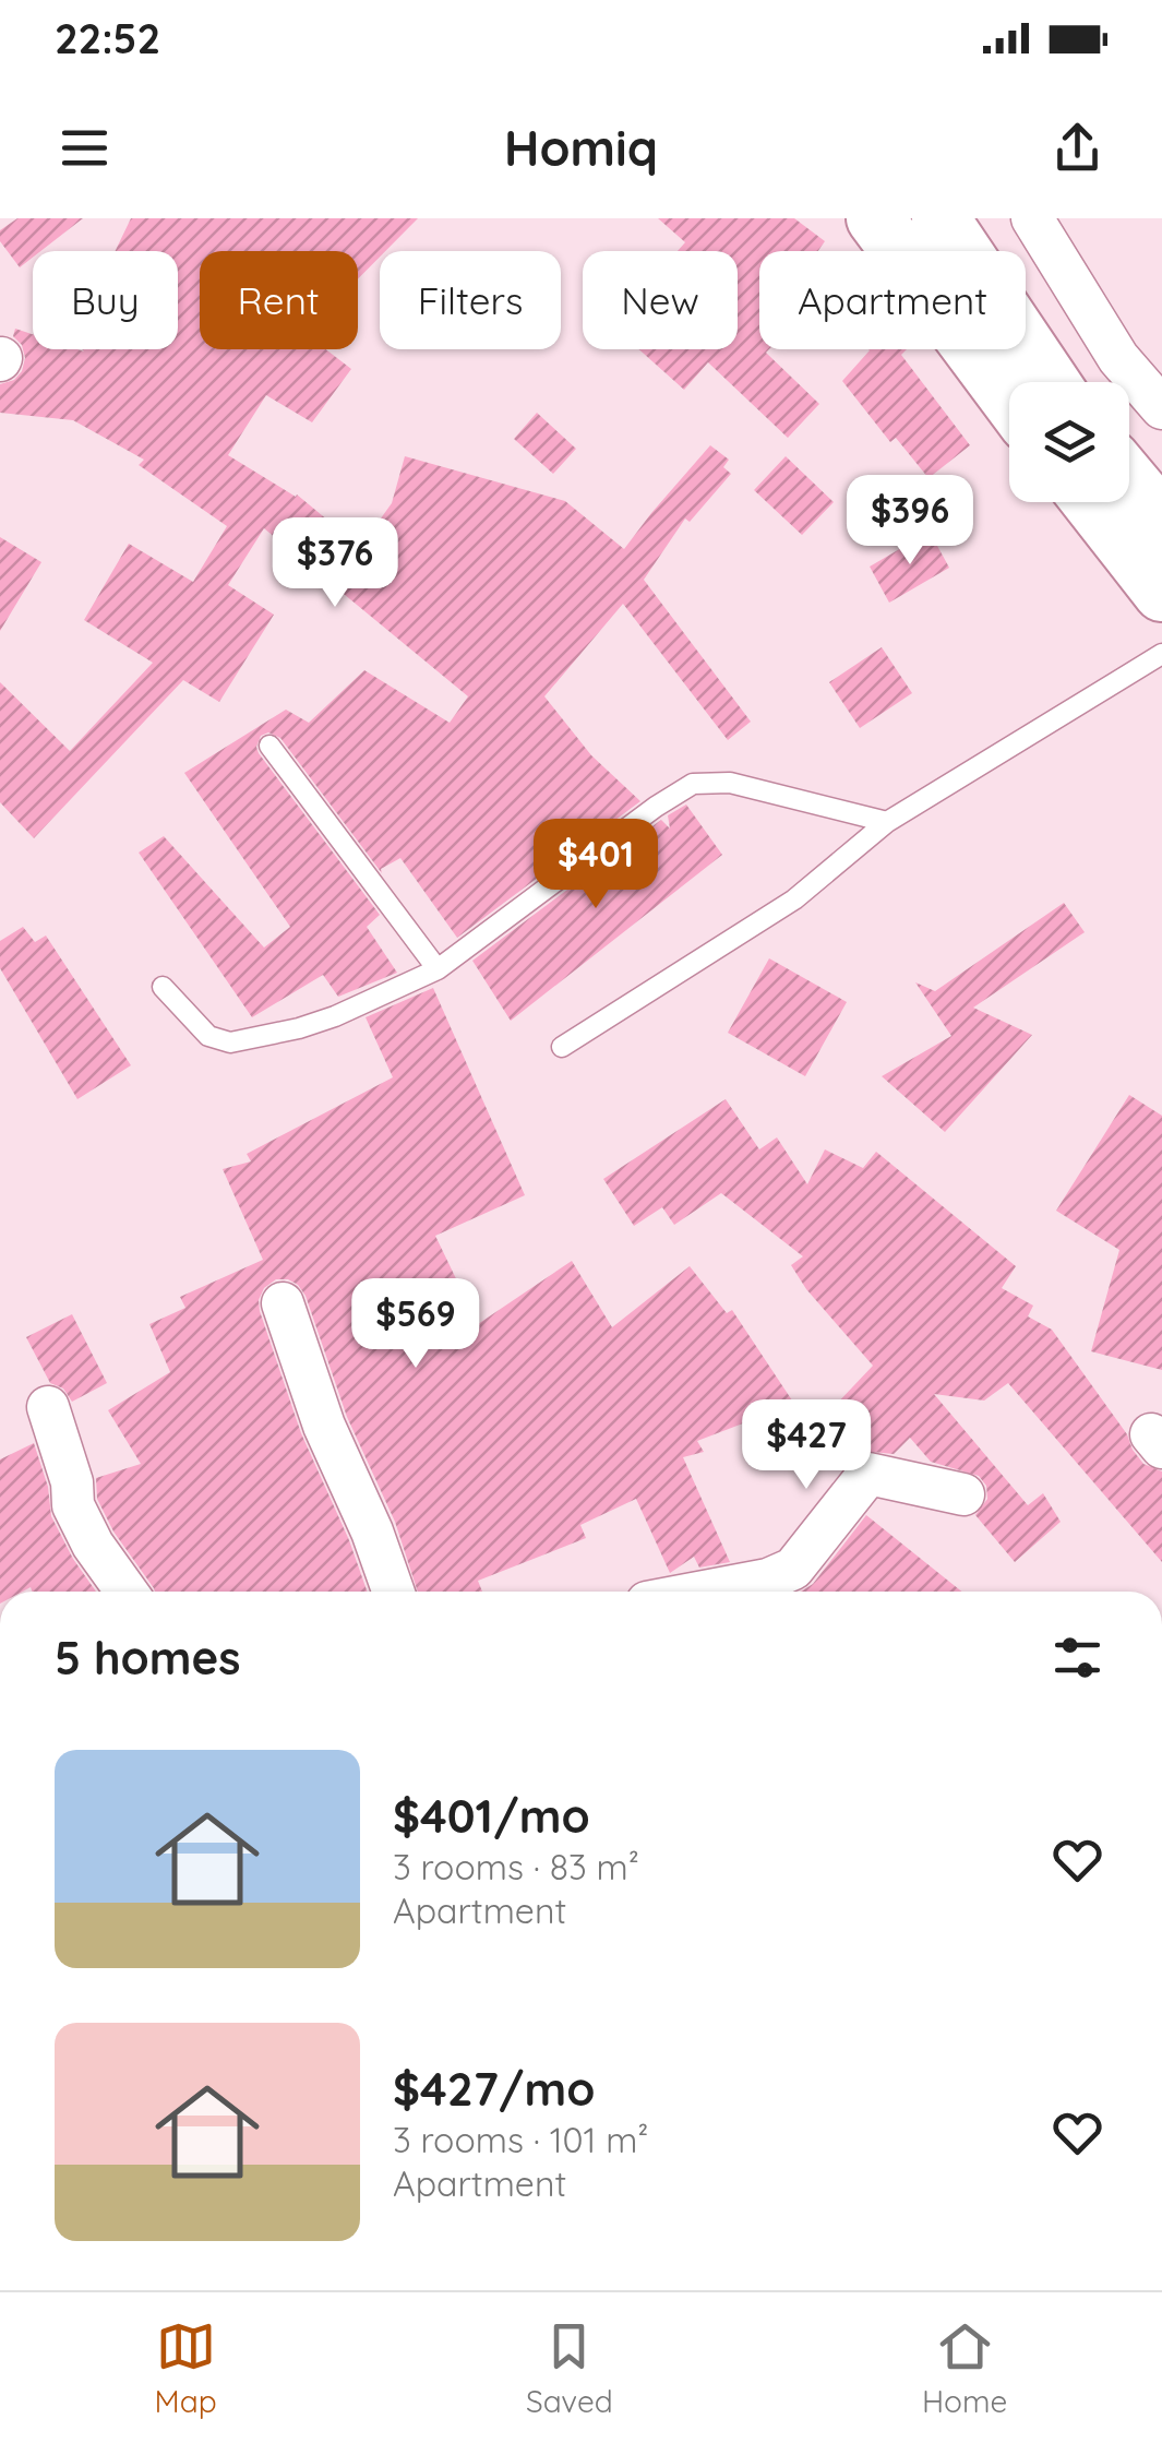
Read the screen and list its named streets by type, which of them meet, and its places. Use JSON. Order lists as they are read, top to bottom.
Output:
{
  "page": {
    "status": "22:52",
    "header": "Homiq",
    "chip": [
      "Buy",
      "Rent",
      "Filters",
      "New",
      "Apartment"
    ],
    "price": [
      "$396",
      "$376",
      "$401",
      "$569",
      "$427"
    ],
    "heading": "5 homes",
    "list": [
      {
        "name": "$401/mo",
        "note": "3 rooms · 83 m² · Apartment"
      },
      {
        "name": "$427/mo",
        "note": "3 rooms · 101 m² · Apartment"
      }
    ],
    "tabs": ["Map", "Saved", "Home"]
  }
}
